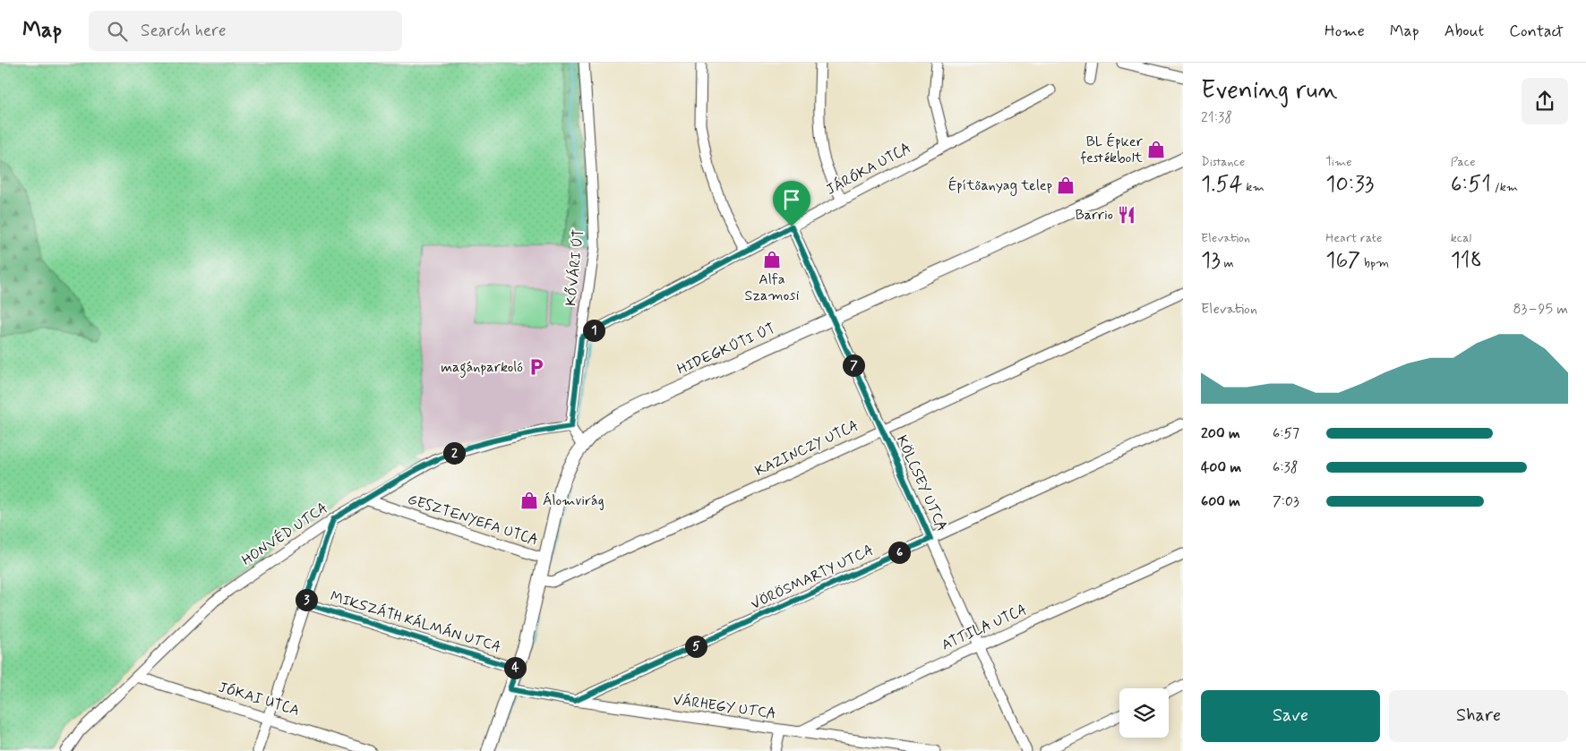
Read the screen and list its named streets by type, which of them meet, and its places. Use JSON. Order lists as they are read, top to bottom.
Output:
{
  "streets": {
    "main road": ["HIDEGKÚTI ÚT"],
    "street": [
      "JÁRÓKA UTCA",
      "KŐVÁRI ÚT",
      "KAZINCZY UTCA",
      "KÖLCSEY UTCA",
      "GESZTENYEFA UTCA",
      "HONVÉD UTCA",
      "VÖRÖSMARTY UTCA",
      "MIKSZÁTH KÁLMÁN UTCA",
      "ATTILA UTCA",
      "JÓKAI UTCA",
      "VÁRHEGY UTCA"
    ]
  },
  "crossings": [
    ["JÁRÓKA UTCA", "KŐVÁRI ÚT"],
    ["JÁRÓKA UTCA", "KÖLCSEY UTCA"],
    ["KŐVÁRI ÚT", "HONVÉD UTCA"],
    ["HIDEGKÚTI ÚT", "KAZINCZY UTCA"],
    ["HIDEGKÚTI ÚT", "KÖLCSEY UTCA"],
    ["HIDEGKÚTI ÚT", "GESZTENYEFA UTCA"],
    ["HIDEGKÚTI ÚT", "MIKSZÁTH KÁLMÁN UTCA"],
    ["HIDEGKÚTI ÚT", "VÁRHEGY UTCA"],
    ["KAZINCZY UTCA", "KÖLCSEY UTCA"],
    ["KÖLCSEY UTCA", "VÖRÖSMARTY UTCA"],
    ["KÖLCSEY UTCA", "ATTILA UTCA"],
    ["GESZTENYEFA UTCA", "HONVÉD UTCA"],
    ["HONVÉD UTCA", "JÓKAI UTCA"],
    ["VÖRÖSMARTY UTCA", "VÁRHEGY UTCA"],
    ["ATTILA UTCA", "VÁRHEGY UTCA"]
  ],
  "places": {
    "shop": [
      "BL Épker festékbolt",
      "Építőanyag telep",
      "Alfa Szamosi",
      "Álomvirág"
    ],
    "restaurant": ["Barrio"],
    "parking": ["magánparkoló"]
  },
  "page": {
    "header": "Map",
    "search": "Search here",
    "nav": [
      "Home",
      "Map",
      "About",
      "Contact"
    ],
    "heading": ["Evening run", "21:38"],
    "stats": [
      ["Distance", "1.54 km"],
      ["Time", "10:33"],
      ["Pace", "6:51 /km"],
      ["Elevation", "13 m"],
      ["Heart rate", "167 bpm"],
      ["kcal", "118"]
    ],
    "chart": ["Elevation", "83–95 m"],
    "pins": [
      "1",
      "7",
      "2",
      "6",
      "3",
      "5",
      "4"
    ],
    "list": [
      {
        "name": "200 m",
        "note": "6:57"
      },
      {
        "name": "400 m",
        "note": "6:38"
      },
      {
        "name": "600 m",
        "note": "7:03"
      }
    ],
    "buttons": ["Save", "Share"]
  }
}
